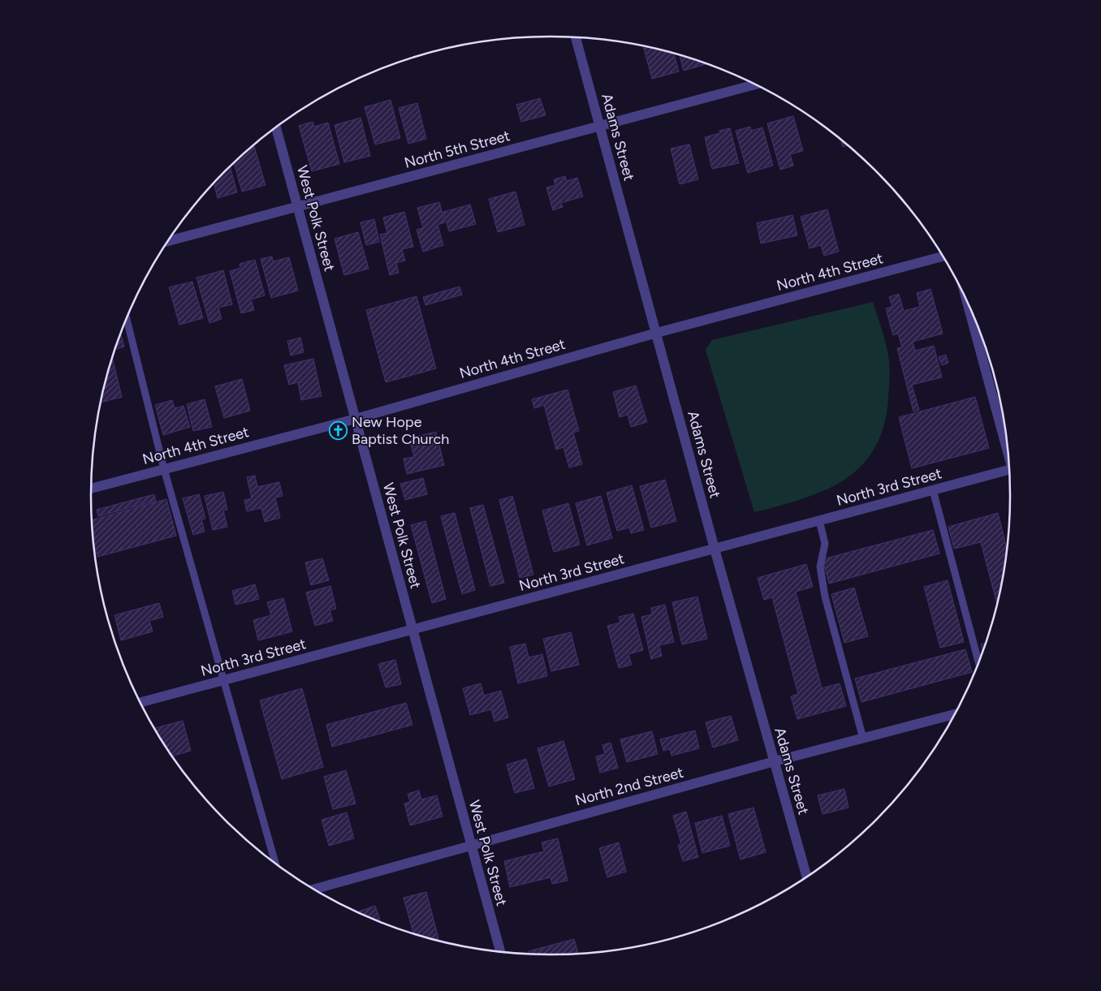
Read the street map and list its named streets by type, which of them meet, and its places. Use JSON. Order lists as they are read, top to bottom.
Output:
{
  "streets": {
    "street": [
      "Adams Street",
      "North 5th Street",
      "West Polk Street",
      "North 4th Street",
      "North 3rd Street",
      "North 2nd Street"
    ]
  },
  "crossings": [
    ["Adams Street", "North 5th Street"],
    ["Adams Street", "North 4th Street"],
    ["Adams Street", "North 3rd Street"],
    ["Adams Street", "North 2nd Street"],
    ["North 5th Street", "West Polk Street"],
    ["West Polk Street", "North 4th Street"],
    ["West Polk Street", "North 3rd Street"],
    ["West Polk Street", "North 2nd Street"]
  ],
  "places": {
    "church": ["New Hope Baptist Church"]
  }
}
